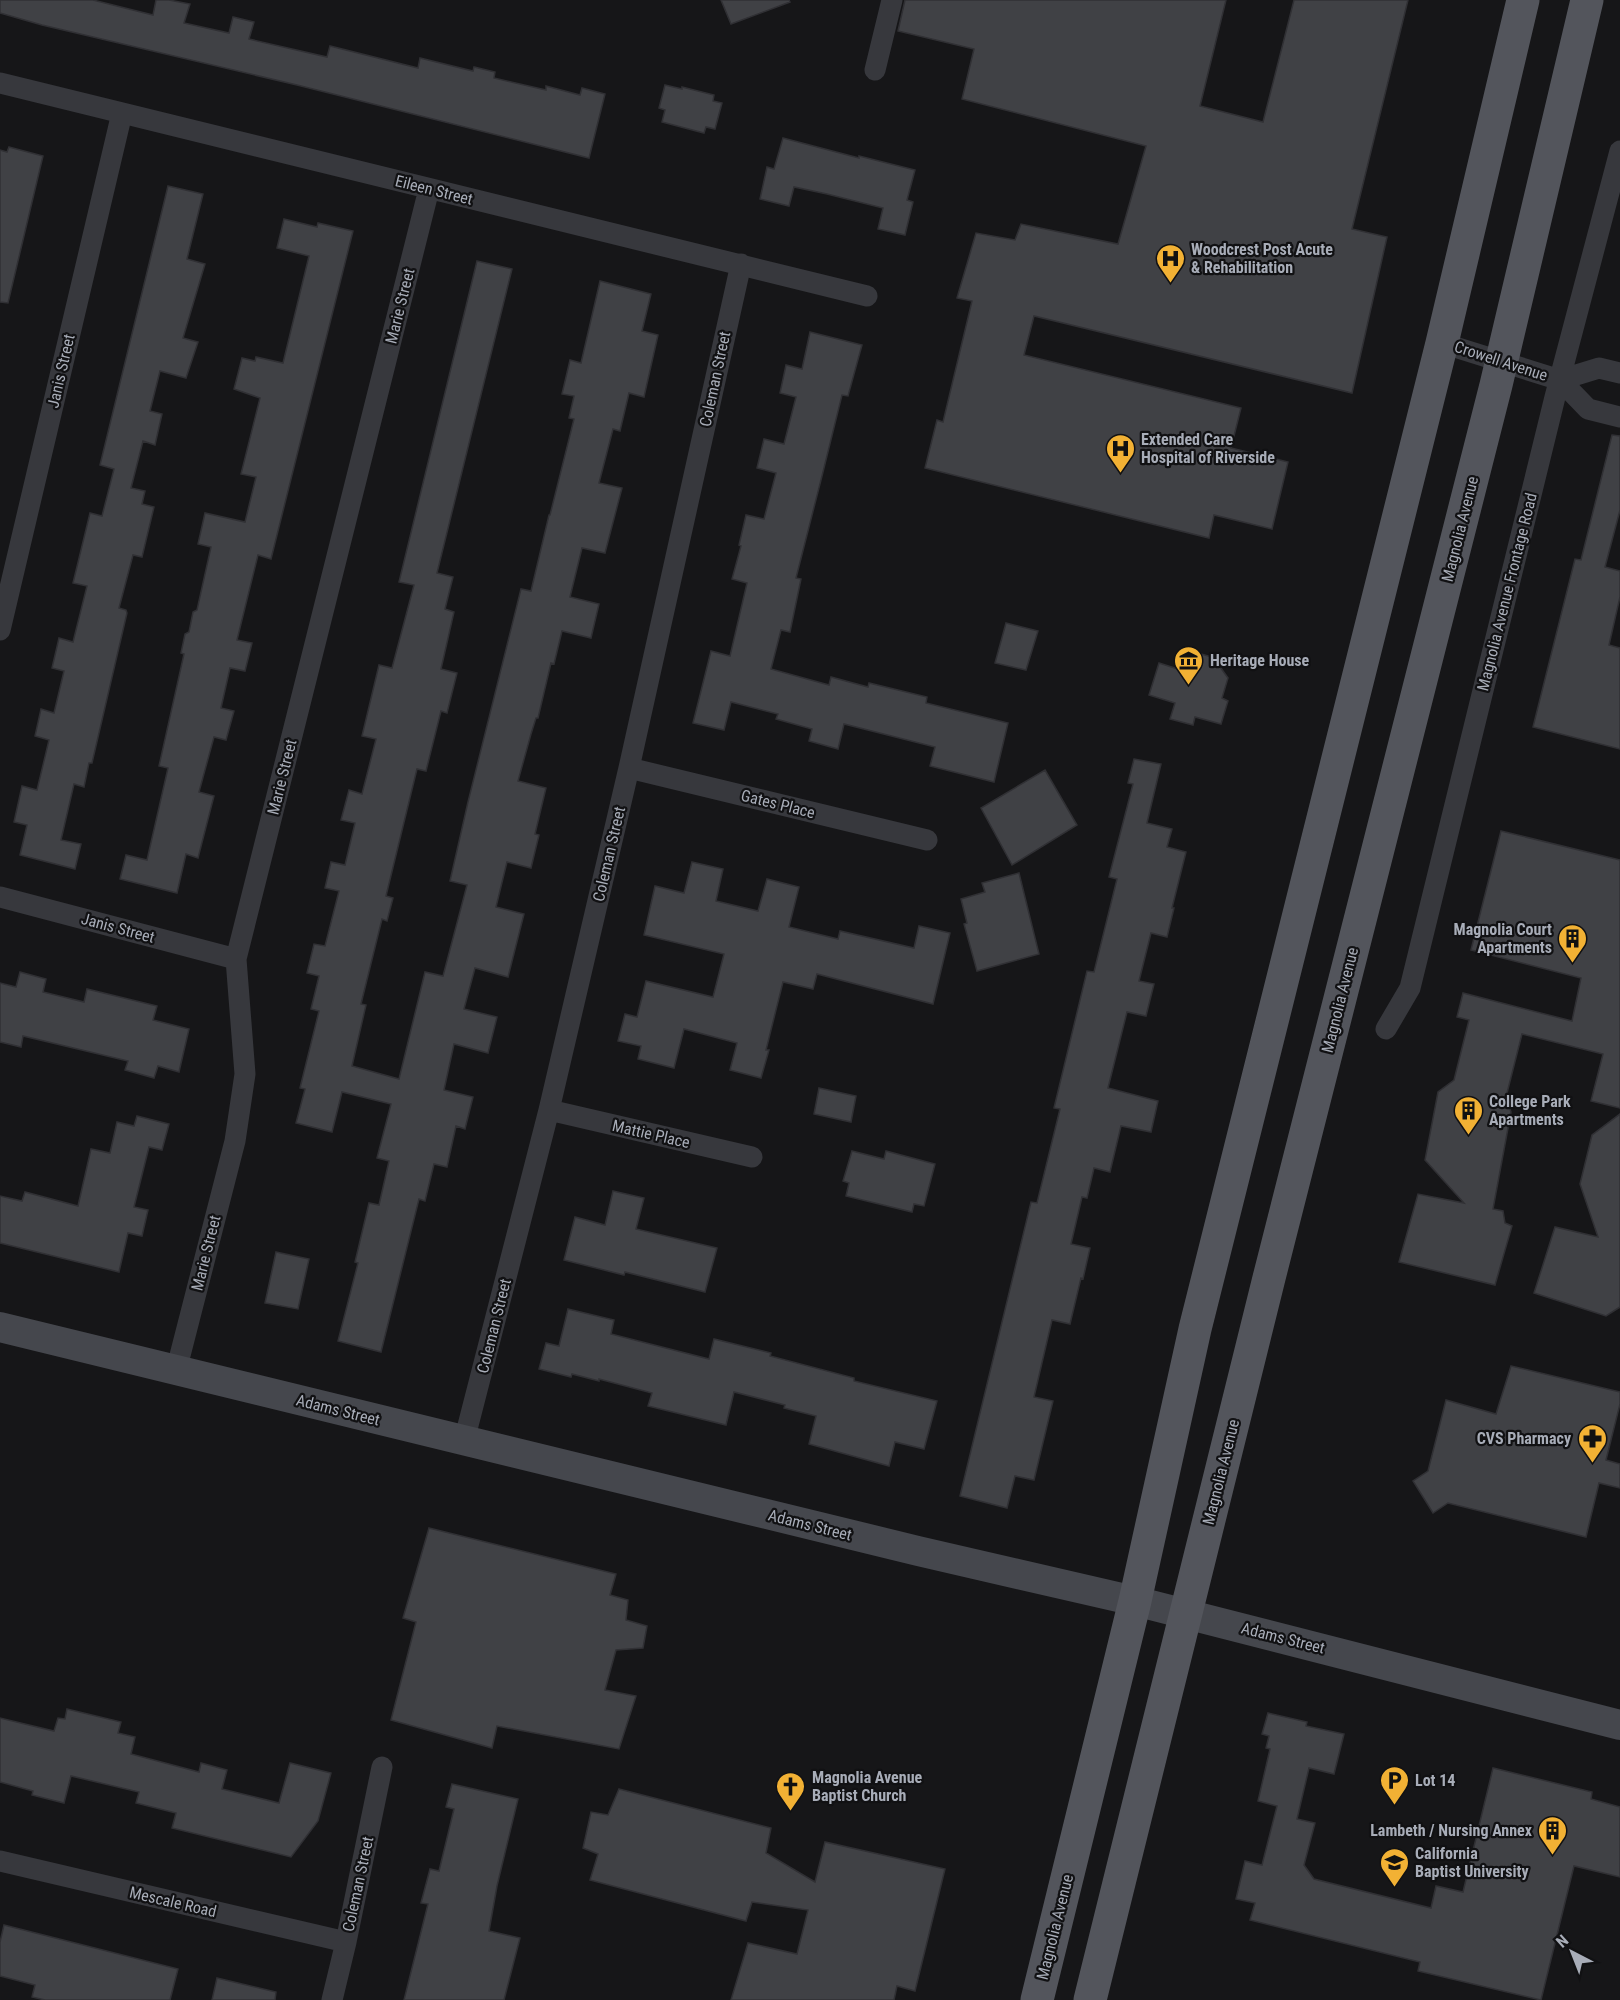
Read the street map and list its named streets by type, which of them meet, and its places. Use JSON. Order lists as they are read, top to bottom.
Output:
{
  "streets": {
    "main road": ["Magnolia Avenue", "Adams Street"],
    "street": [
      "Eileen Street",
      "Marie Street",
      "Crowell Avenue",
      "Janis Street",
      "Coleman Street",
      "Magnolia Avenue Frontage Road",
      "Gates Place",
      "Mattie Place",
      "Mescale Road"
    ]
  },
  "crossings": [
    ["Eileen Street", "Marie Street"],
    ["Eileen Street", "Janis Street"],
    ["Eileen Street", "Coleman Street"],
    ["Marie Street", "Janis Street"],
    ["Marie Street", "Adams Street"],
    ["Crowell Avenue", "Magnolia Avenue"],
    ["Crowell Avenue", "Magnolia Avenue Frontage Road"],
    ["Coleman Street", "Gates Place"],
    ["Coleman Street", "Mattie Place"],
    ["Coleman Street", "Adams Street"],
    ["Coleman Street", "Mescale Road"],
    ["Magnolia Avenue", "Adams Street"]
  ],
  "places": {
    "hospital": ["Woodcrest Post Acute & Rehabilitation", "Extended Care Hospital of Riverside"],
    "museum": ["Heritage House"],
    "building": ["Magnolia Court Apartments", "College Park Apartments", "Lambeth / Nursing Annex"],
    "pharmacy": ["CVS Pharmacy"],
    "parking": ["Lot 14"],
    "church": ["Magnolia Avenue Baptist Church"],
    "school or university": ["California Baptist University"]
  },
  "north": "top left"
}
